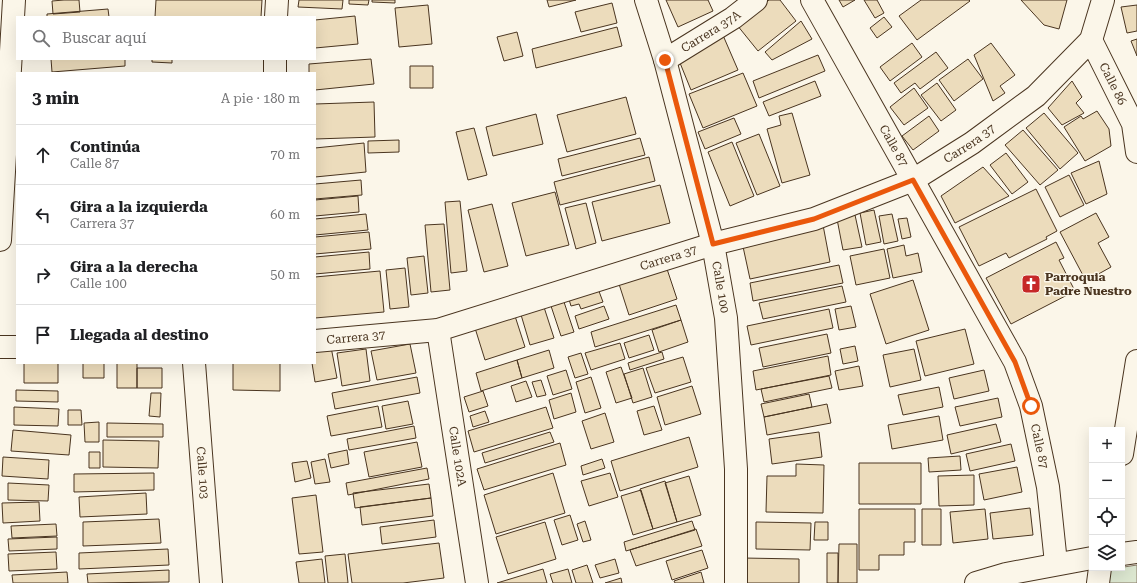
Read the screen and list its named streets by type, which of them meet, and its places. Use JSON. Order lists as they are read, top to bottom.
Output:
{
  "streets": {
    "street": [
      "Carrera 37A",
      "Calle 86",
      "Carrera 37",
      "Calle 87",
      "Calle 100",
      "Calle 102A",
      "Calle 103"
    ]
  },
  "crossings": [
    ["Carrera 37A", "Calle 100"],
    ["Calle 86", "Carrera 37"],
    ["Carrera 37", "Calle 87"],
    ["Carrera 37", "Calle 100"],
    ["Carrera 37", "Calle 102A"]
  ],
  "places": {
    "church": ["Parroquia Padre Nuestro"]
  },
  "page": {
    "search": "Buscar aquí",
    "heading": ["3 min", "A pie · 180 m"],
    "list": [
      ["Continúa", "Calle 87", "70 m"],
      ["Gira a la izquierda", "Carrera 37", "60 m"],
      ["Gira a la derecha", "Calle 100", "50 m"],
      "Llegada al destino"
    ],
    "map_buttons": ["+", "−"]
  }
}
